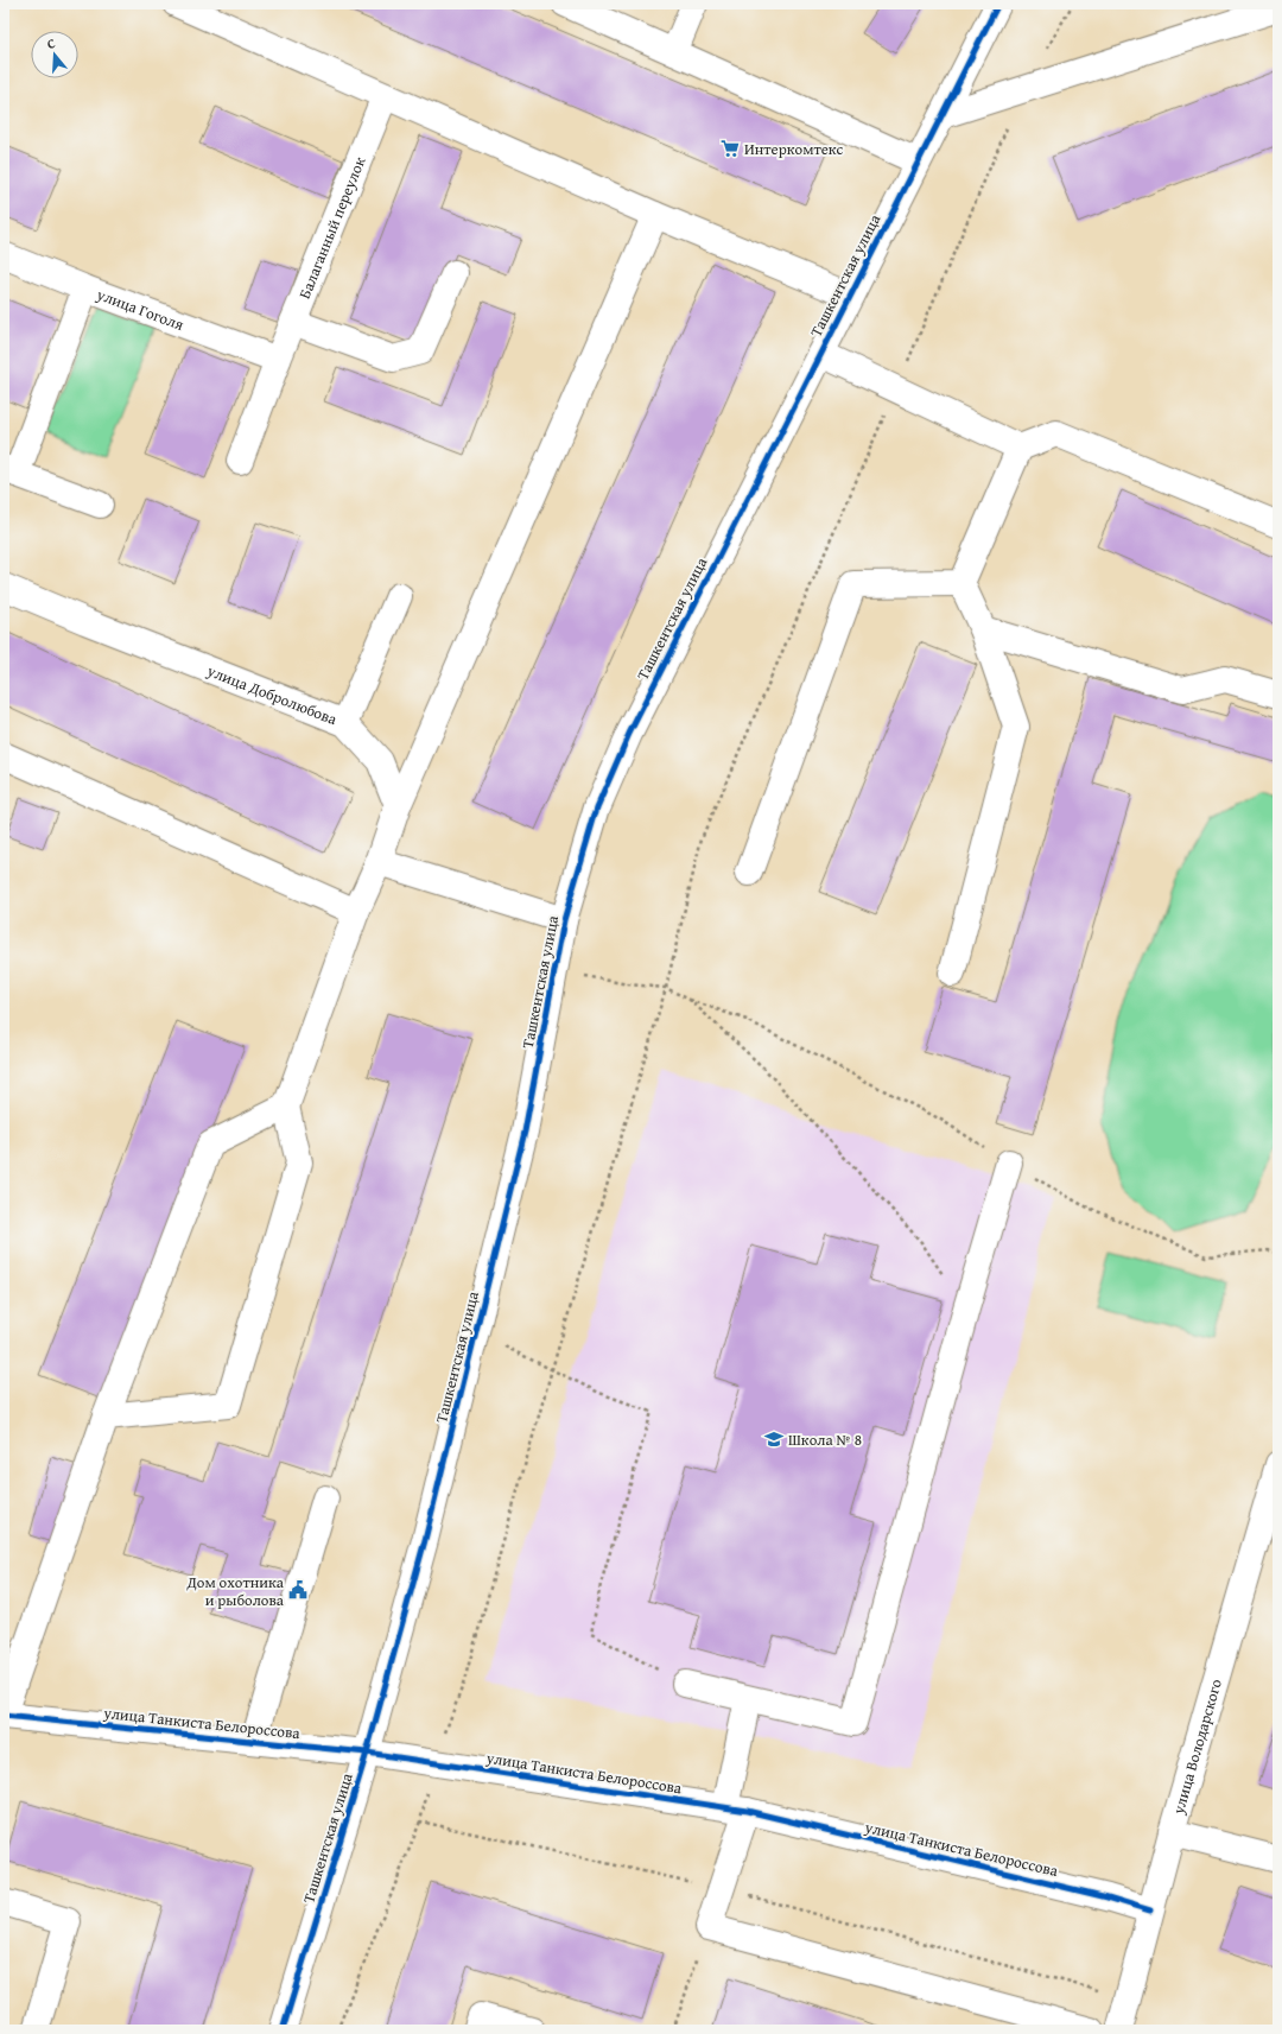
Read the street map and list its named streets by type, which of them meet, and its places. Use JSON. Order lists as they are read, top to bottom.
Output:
{
  "streets": {
    "street": [
      "Балаганный переулок",
      "Ташкентская улица",
      "улица Гоголя",
      "улица Добролюбова",
      "улица Танкиста Белороссова",
      "улица Володарского"
    ]
  },
  "crossings": [
    ["Балаганный переулок", "улица Гоголя"],
    ["Ташкентская улица", "улица Танкиста Белороссова"],
    ["улица Танкиста Белороссова", "улица Володарского"]
  ],
  "places": {
    "supermarket": ["Интеркомтекс"],
    "school or university": ["Школа № 8"],
    "public building": ["Дом охотника и рыболова"]
  },
  "north": "top"
}
